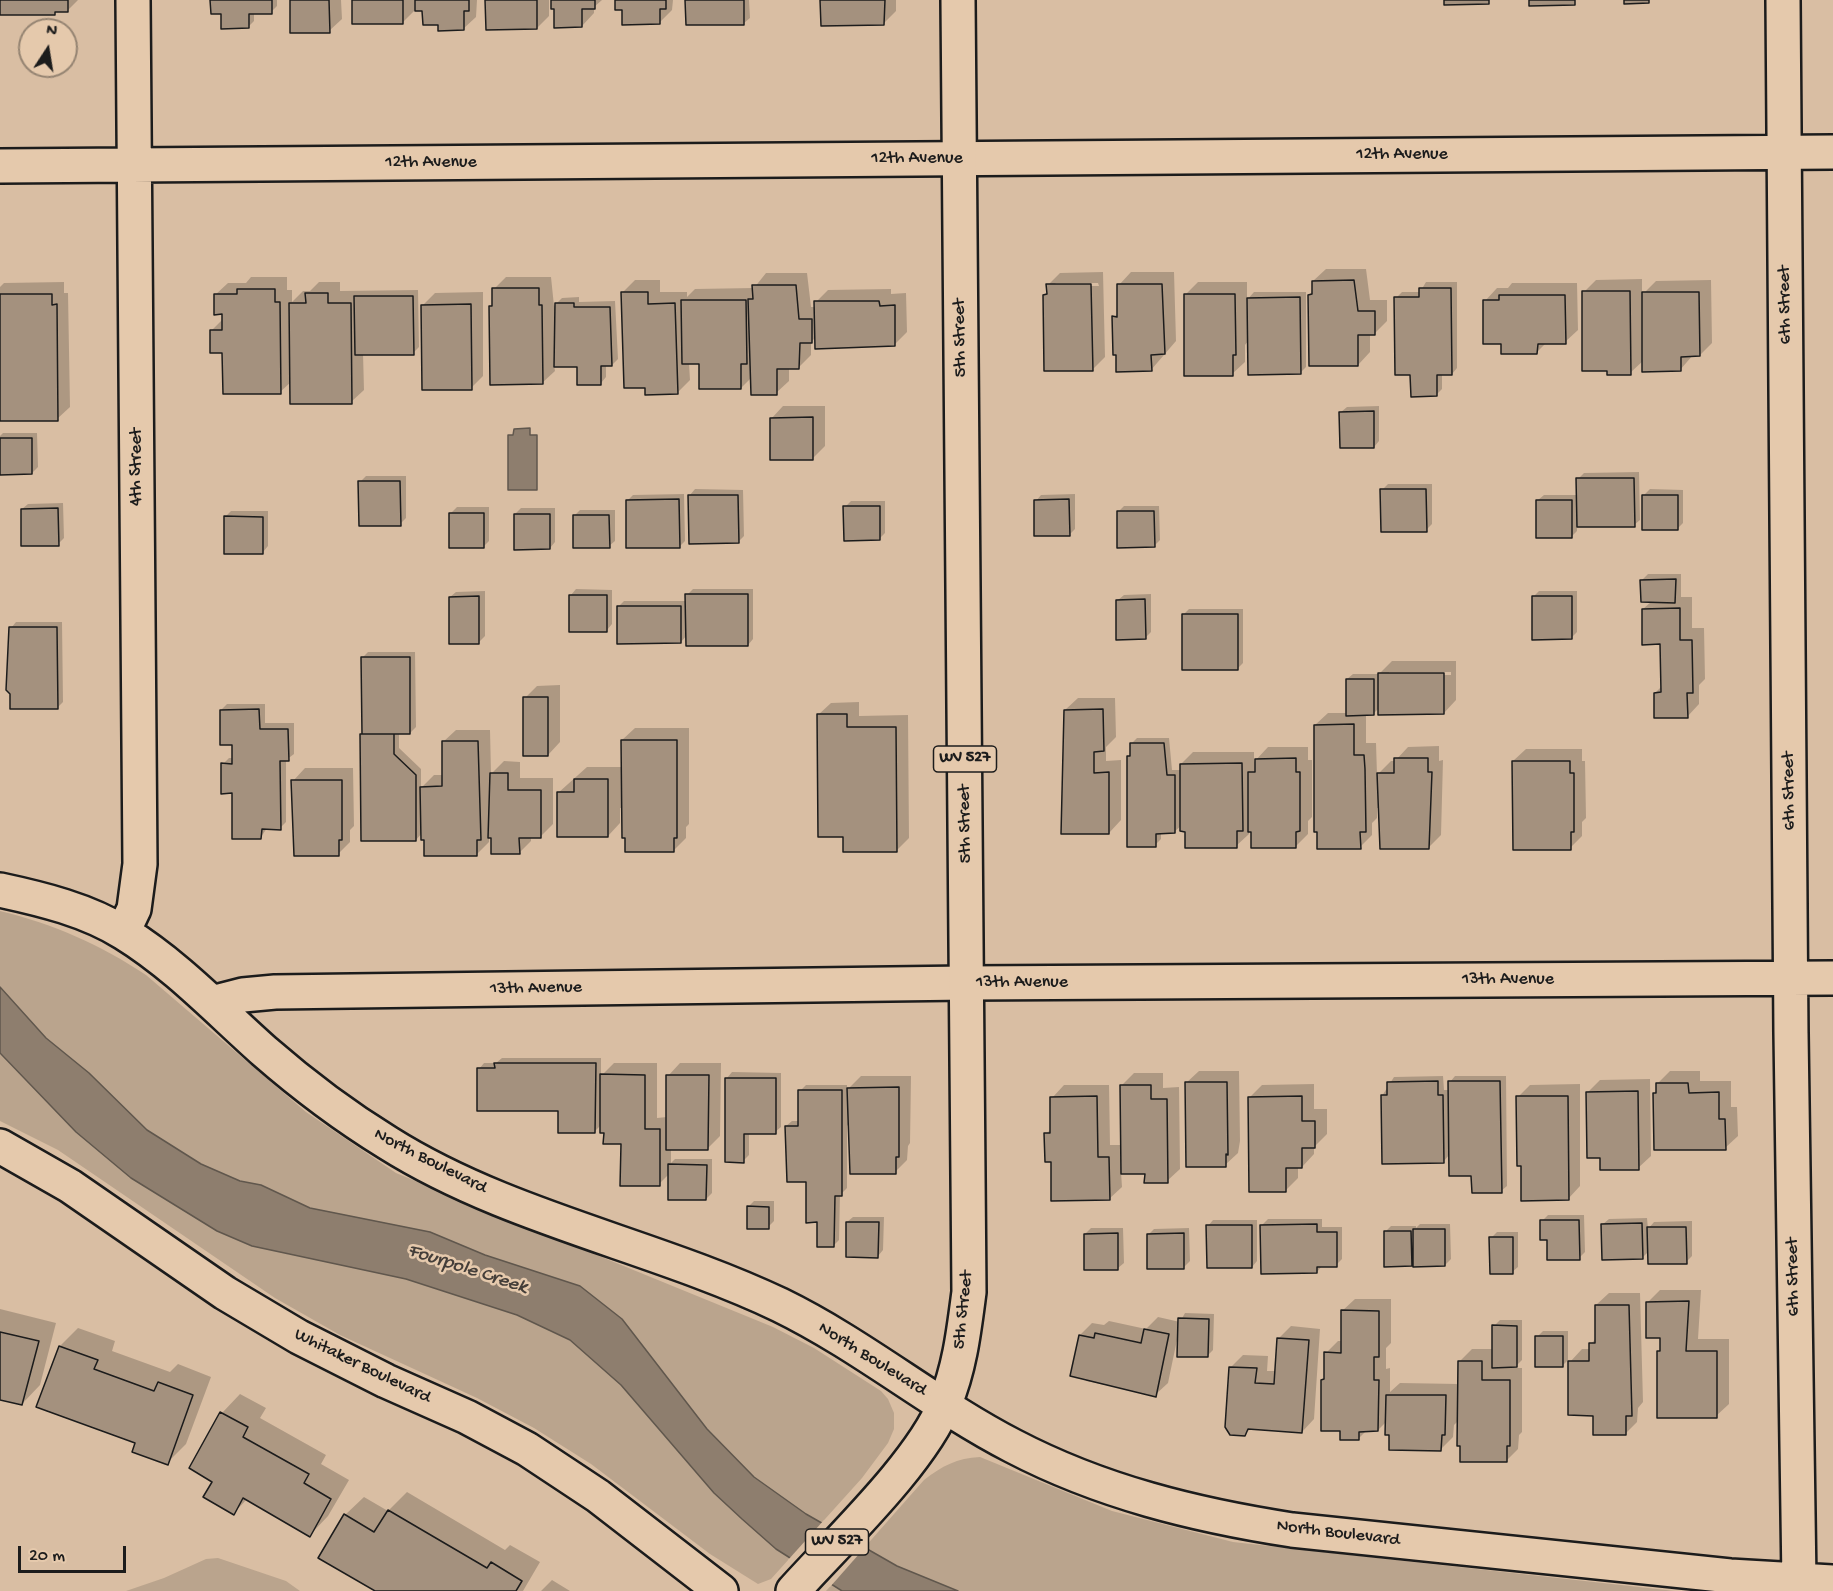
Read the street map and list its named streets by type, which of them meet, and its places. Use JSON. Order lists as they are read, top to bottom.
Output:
{
  "streets": {
    "street": [
      "12th Avenue",
      "6th Street",
      "5th Street",
      "4th Street",
      "WV 527",
      "13th Avenue",
      "North Boulevard",
      "Whitaker Boulevard"
    ]
  },
  "crossings": [
    ["12th Avenue", "6th Street"],
    ["12th Avenue", "5th Street"],
    ["12th Avenue", "4th Street"],
    ["6th Street", "13th Avenue"],
    ["6th Street", "North Boulevard"],
    ["5th Street", "13th Avenue"],
    ["5th Street", "North Boulevard"],
    ["4th Street", "North Boulevard"],
    ["13th Avenue", "North Boulevard"]
  ],
  "water": ["Fourpole Creek"],
  "scale_bar": "20 m",
  "north": "top"
}
